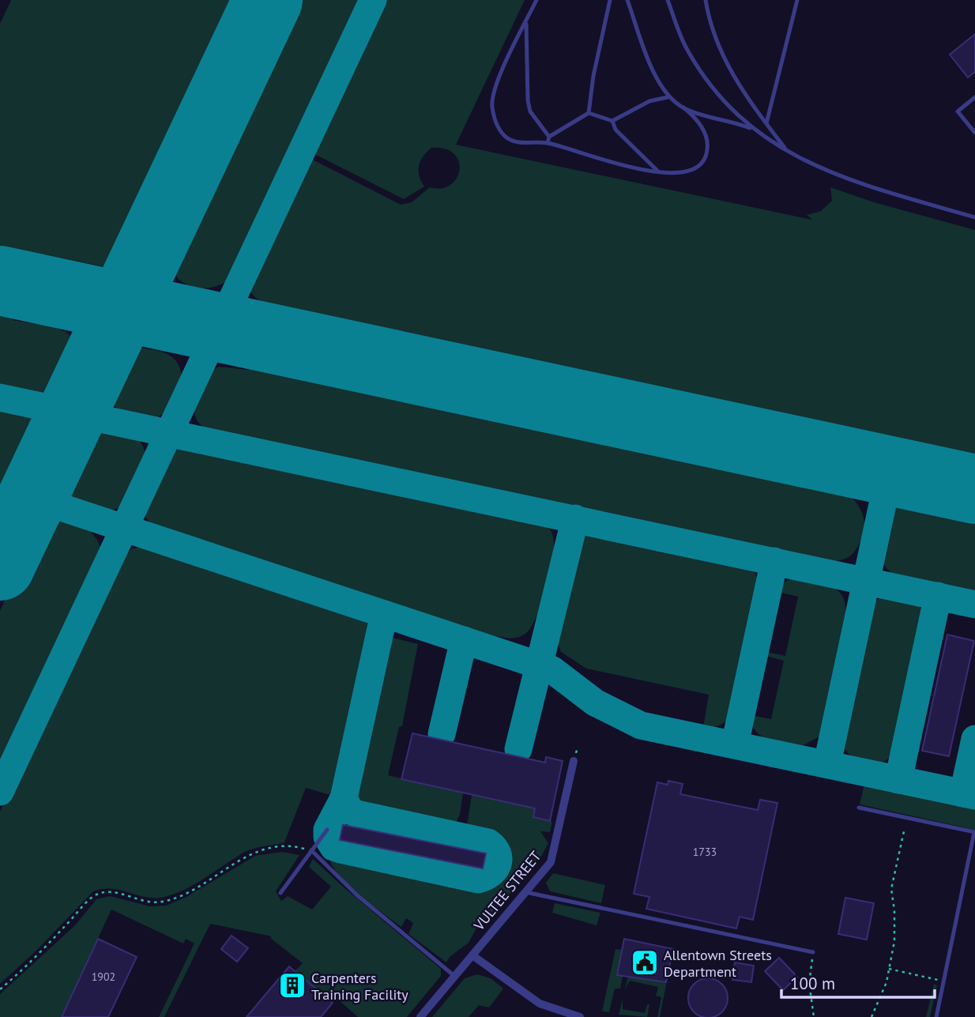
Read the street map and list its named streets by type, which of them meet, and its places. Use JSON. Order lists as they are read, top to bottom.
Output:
{
  "streets": {
    "street": ["VULTEE STREET"]
  },
  "places": {
    "public building": ["Allentown Streets Department"],
    "building": ["Carpenters Training Facility"]
  },
  "house_numbers": ["1733", "1902"],
  "scale_bar": "100 m"
}
